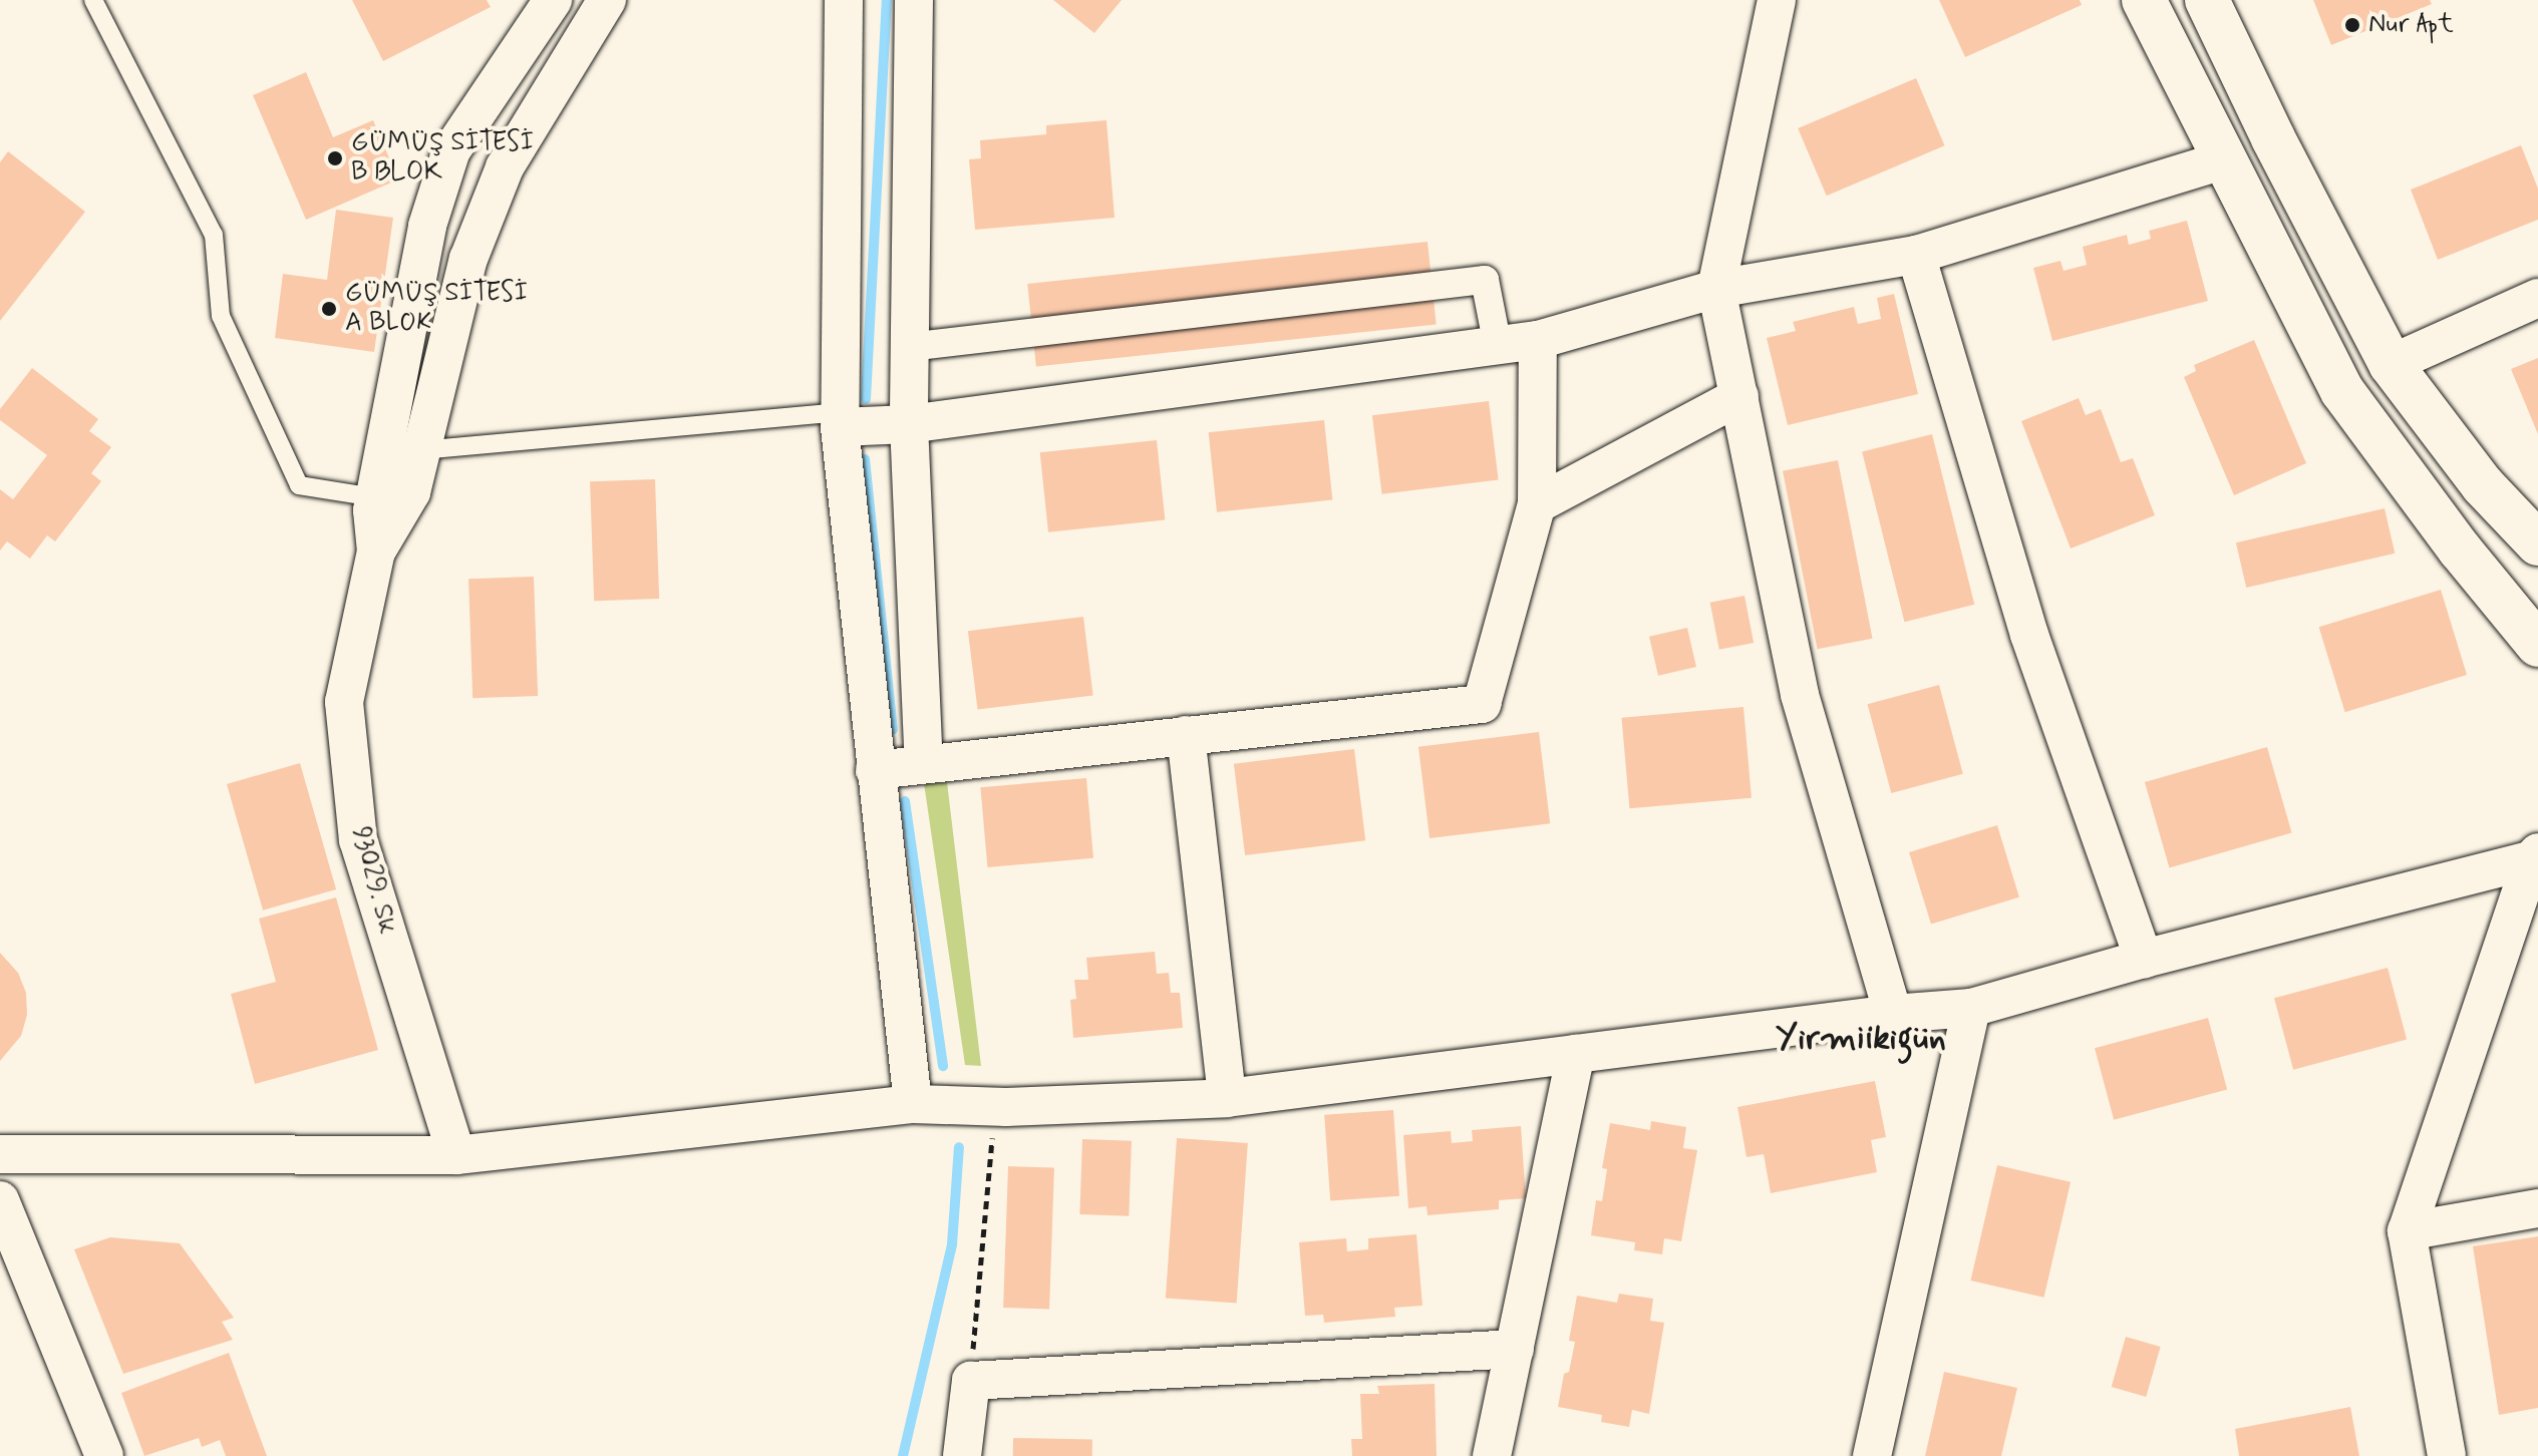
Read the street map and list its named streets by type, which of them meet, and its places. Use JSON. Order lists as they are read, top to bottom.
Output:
{
  "streets": {
    "street": ["93029. Sk"]
  },
  "districts": ["Yirmiikigün"],
  "places": ["Nur Apt", "GÜMÜŞ SİTESİ B BLOK", "GÜMÜŞ SİTESİ A BLOK"]
}
